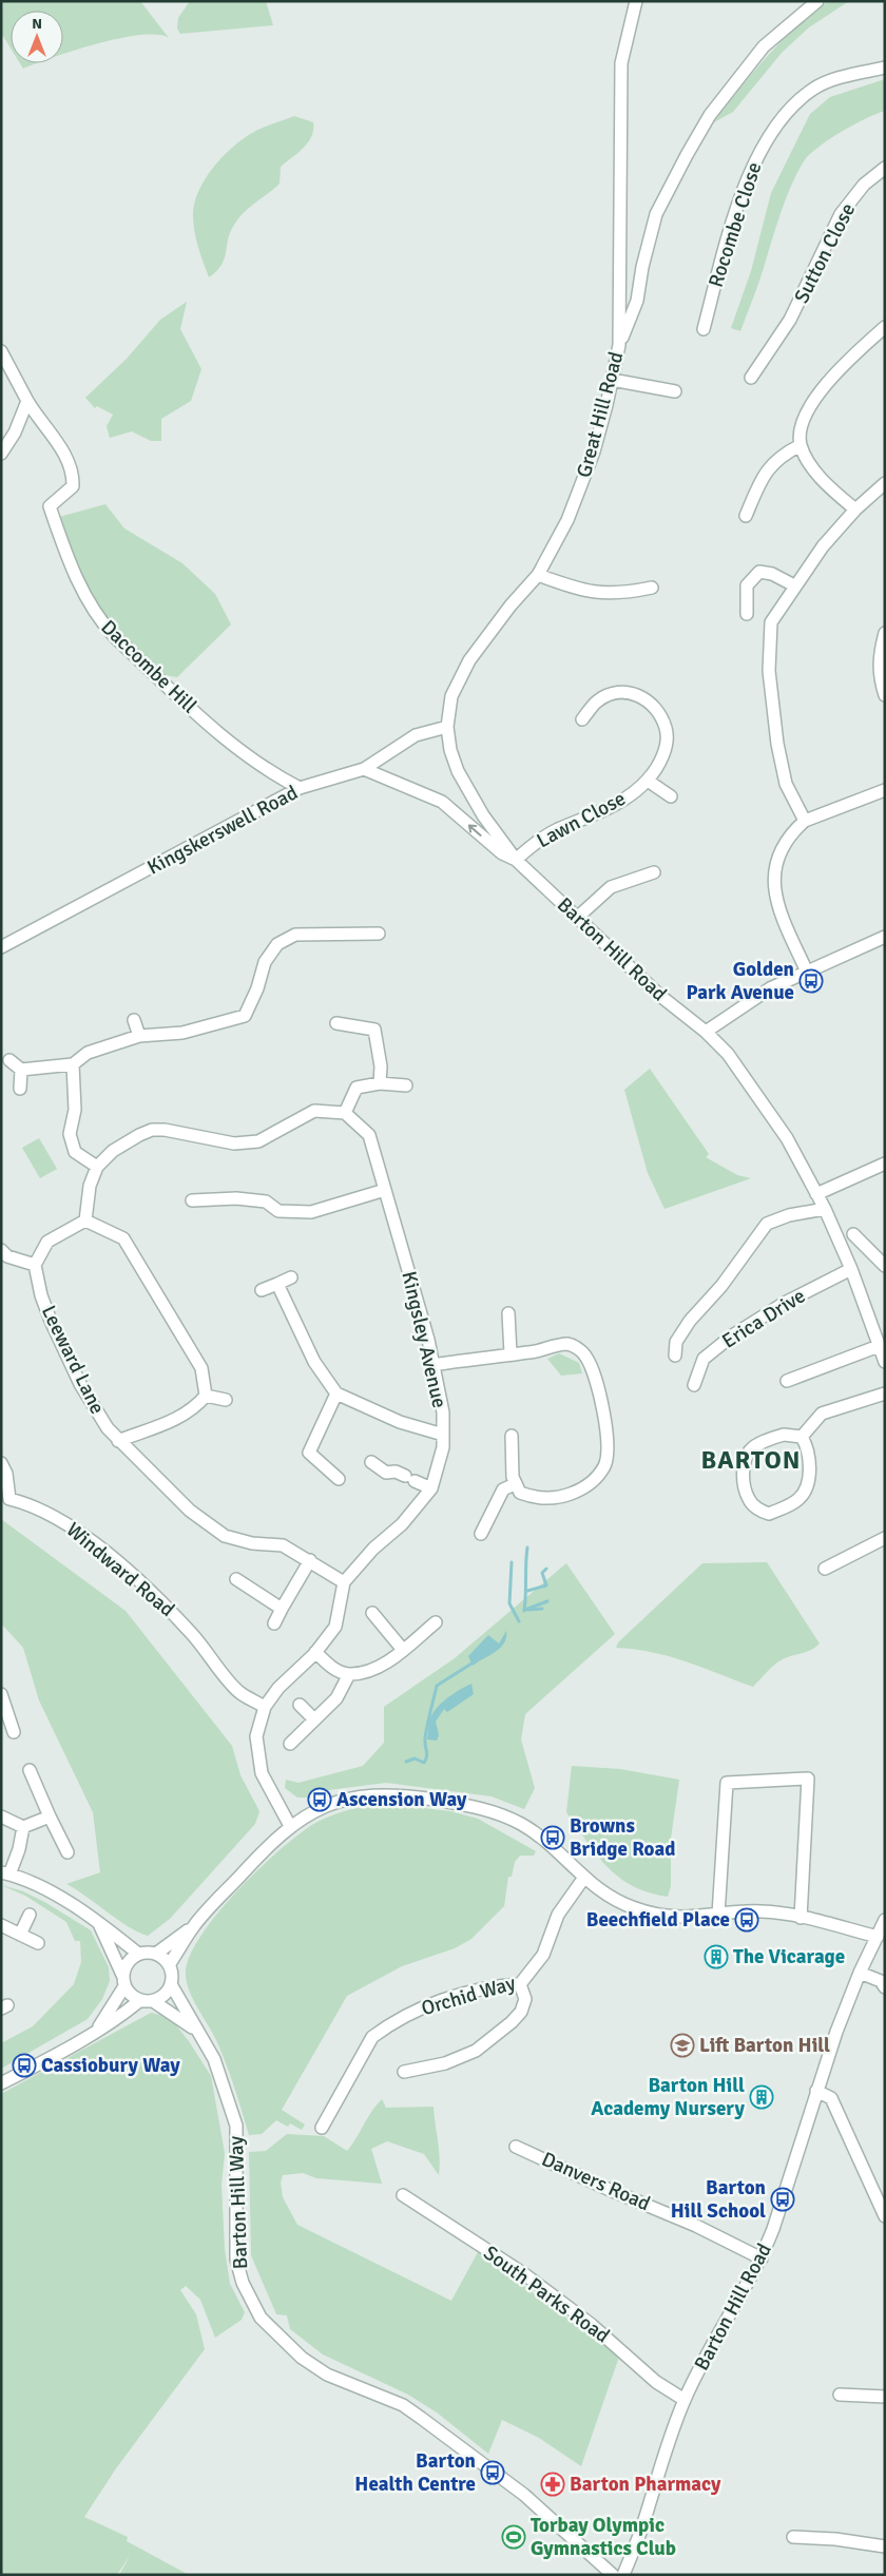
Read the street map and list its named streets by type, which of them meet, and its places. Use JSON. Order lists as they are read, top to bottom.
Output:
{
  "streets": {
    "street": [
      "Rocombe Close",
      "Sutton Close",
      "Great Hill Road",
      "Daccombe Hill",
      "Lawn Close",
      "Kingskerswell Road",
      "Barton Hill Road",
      "Erica Drive",
      "Kingsley Avenue",
      "Leeward Lane",
      "Windward Road",
      "Orchid Way",
      "Danvers Road",
      "Barton Hill Way",
      "South Parks Road"
    ]
  },
  "crossings": [
    ["Great Hill Road", "Kingskerswell Road"],
    ["Great Hill Road", "Barton Hill Road"],
    ["Daccombe Hill", "Kingskerswell Road"],
    ["Lawn Close", "Barton Hill Road"],
    ["Kingskerswell Road", "Barton Hill Road"],
    ["Barton Hill Road", "Erica Drive"],
    ["Barton Hill Road", "Danvers Road"],
    ["Barton Hill Road", "South Parks Road"],
    ["Kingsley Avenue", "Leeward Lane"]
  ],
  "districts": ["BARTON"],
  "places": {
    "bus stop": [
      "Golden Park Avenue",
      "Ascension Way",
      "Browns Bridge Road",
      "Beechfield Place",
      "Cassiobury Way",
      "Barton Hill School",
      "Barton Health Centre"
    ],
    "building": ["The Vicarage", "Barton Hill Academy Nursery"],
    "school or university": ["Lift Barton Hill"],
    "pharmacy": ["Barton Pharmacy"],
    "sports": ["Torbay Olympic Gymnastics Club"]
  },
  "north": "top"
}
